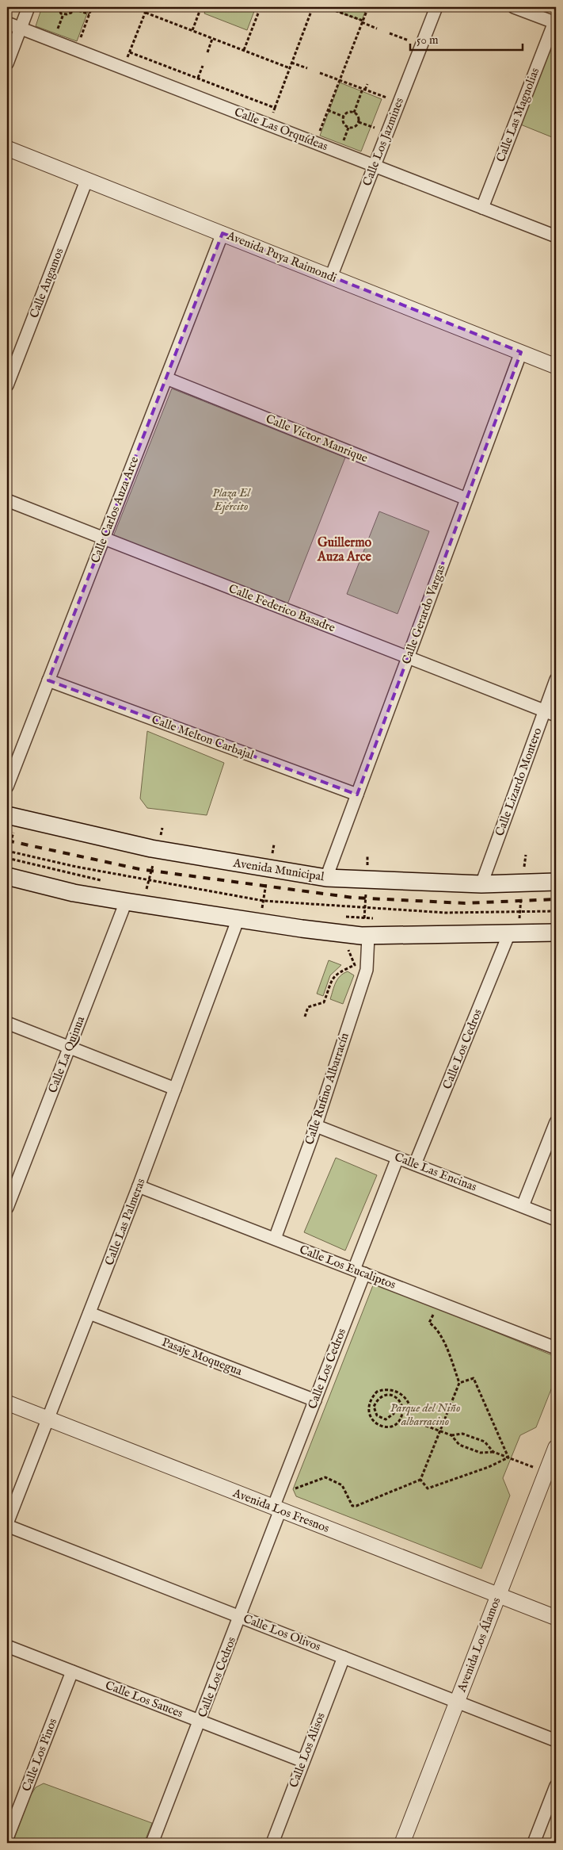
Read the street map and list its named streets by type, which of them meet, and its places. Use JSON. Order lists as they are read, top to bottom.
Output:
{
  "streets": {
    "main road": ["Avenida Municipal"],
    "street": [
      "Calle Las Magnolias",
      "Calle Las Orquídeas",
      "Calle Los Jazmines",
      "Avenida Puya Raimondi",
      "Calle Angamos",
      "Calle Víctor Manrique",
      "Calle Carlos Auza Arce",
      "Calle Federico Basadre",
      "Calle Gerardo Vargas",
      "Calle Melton Carbajal",
      "Calle Lizardo Montero",
      "Calle Los Cedros",
      "Calle La Quinua",
      "Calle Rufino Albarracín",
      "Calle Las Encinas",
      "Calle Las Palmeras",
      "Calle Los Eucaliptos",
      "Pasaje Moquegua",
      "Avenida Los Fresnos",
      "Calle Los Olivos",
      "Avenida Los Álamos",
      "Calle Los Sauces",
      "Calle Los Alisos",
      "Calle Los Pinos"
    ]
  },
  "crossings": [
    ["Calle Las Magnolias", "Calle Las Orquídeas"],
    ["Calle Las Orquídeas", "Calle Los Jazmines"],
    ["Calle Los Jazmines", "Avenida Puya Raimondi"],
    ["Avenida Puya Raimondi", "Calle Angamos"],
    ["Avenida Puya Raimondi", "Calle Carlos Auza Arce"],
    ["Avenida Puya Raimondi", "Calle Gerardo Vargas"],
    ["Calle Víctor Manrique", "Calle Carlos Auza Arce"],
    ["Calle Víctor Manrique", "Calle Gerardo Vargas"],
    ["Calle Carlos Auza Arce", "Calle Federico Basadre"],
    ["Calle Carlos Auza Arce", "Calle Melton Carbajal"],
    ["Calle Federico Basadre", "Calle Gerardo Vargas"],
    ["Calle Federico Basadre", "Calle Lizardo Montero"],
    ["Calle Gerardo Vargas", "Calle Melton Carbajal"],
    ["Calle Gerardo Vargas", "Avenida Municipal"],
    ["Calle Lizardo Montero", "Avenida Municipal"],
    ["Calle Los Cedros", "Calle Las Encinas"],
    ["Calle Los Cedros", "Calle Los Eucaliptos"],
    ["Calle Los Cedros", "Pasaje Moquegua"],
    ["Calle Los Cedros", "Avenida Los Fresnos"],
    ["Calle Los Cedros", "Calle Los Olivos"],
    ["Calle Los Cedros", "Calle Los Sauces"],
    ["Calle Rufino Albarracín", "Calle Las Encinas"],
    ["Calle Rufino Albarracín", "Calle Los Eucaliptos"],
    ["Calle Las Palmeras", "Calle Los Eucaliptos"],
    ["Calle Las Palmeras", "Pasaje Moquegua"],
    ["Calle Las Palmeras", "Avenida Los Fresnos"],
    ["Calle Las Palmeras", "Calle Los Olivos"],
    ["Avenida Los Fresnos", "Avenida Los Álamos"],
    ["Calle Los Olivos", "Avenida Los Álamos"],
    ["Calle Los Olivos", "Calle Los Alisos"],
    ["Calle Los Sauces", "Calle Los Alisos"],
    ["Calle Los Sauces", "Calle Los Pinos"]
  ],
  "districts": ["Guillermo Auza Arce"],
  "parks": ["Plaza El Ejército", "Parque del Niño albarracino"],
  "scale_bar": "50 m"
}
